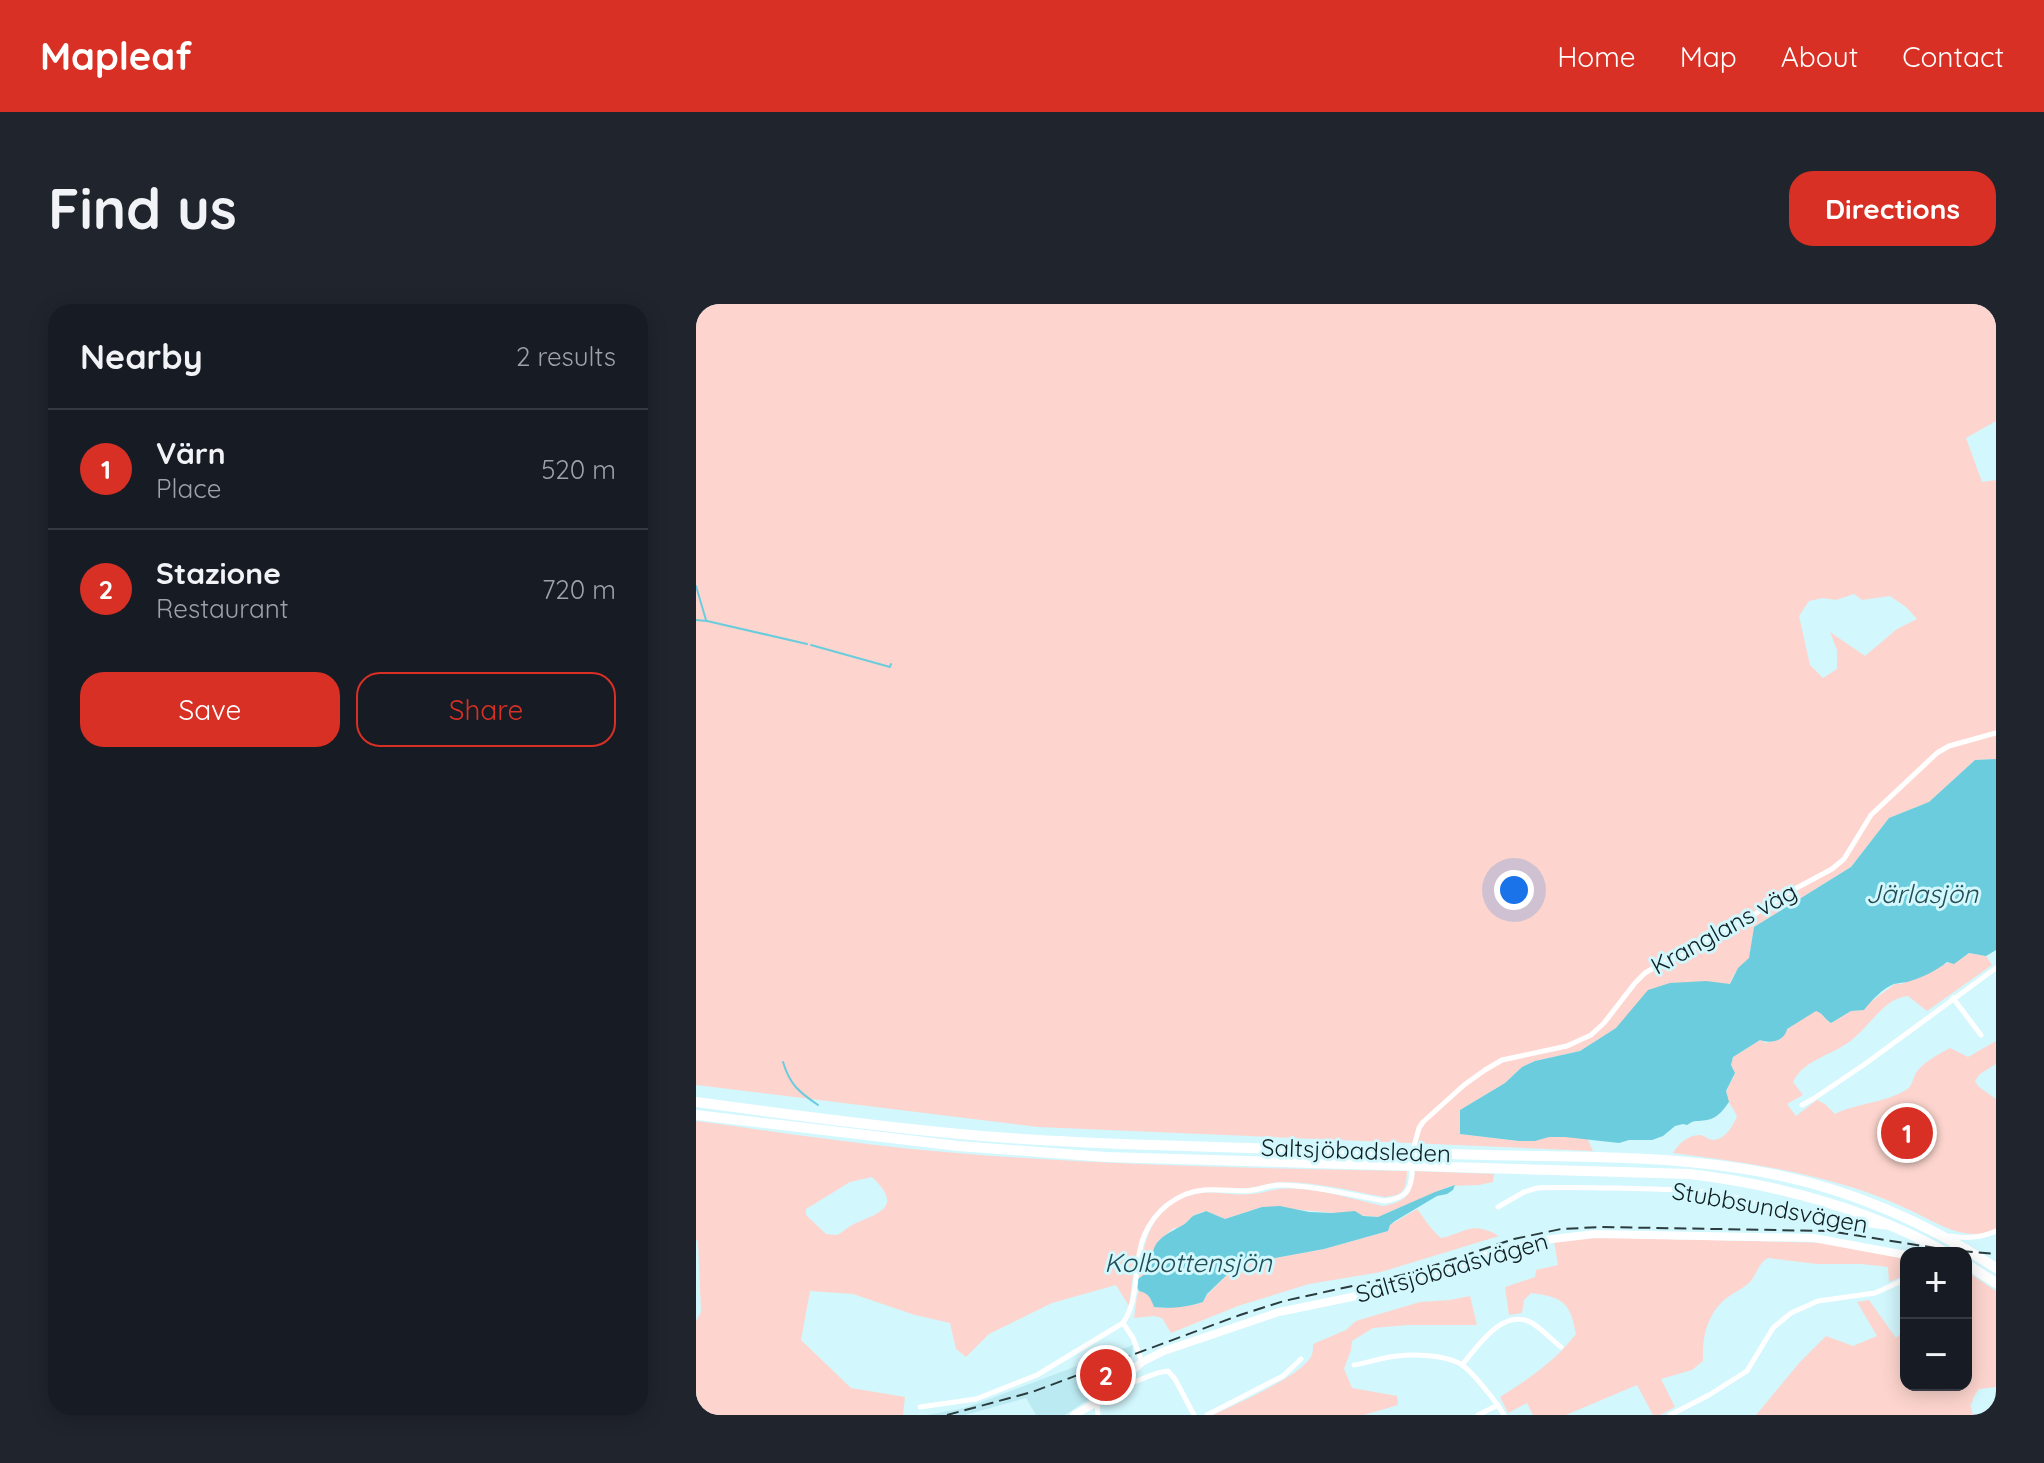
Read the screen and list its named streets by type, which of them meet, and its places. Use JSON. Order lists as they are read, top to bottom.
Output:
{
  "streets": {
    "highway": ["Saltsjöbadsleden"],
    "street": ["Kranglans väg", "Stubbsundsvägen", "Saltsjöbadsvägen"]
  },
  "water": ["Järlasjön", "Kolbottensjön"],
  "page": {
    "header": "Mapleaf",
    "nav": [
      "Home",
      "Map",
      "About",
      "Contact"
    ],
    "buttons": [
      "Directions",
      ["Save", "Share"]
    ],
    "title": "Find us",
    "heading": ["Nearby", "2 results"],
    "list": [
      {
        "mark": "1",
        "name": "Värn",
        "note": "Place",
        "value": "520 m"
      },
      {
        "mark": "2",
        "name": "Stazione",
        "note": "Restaurant",
        "value": "720 m"
      }
    ],
    "pins": ["1", "2"],
    "map_buttons": ["+", "−"]
  }
}
